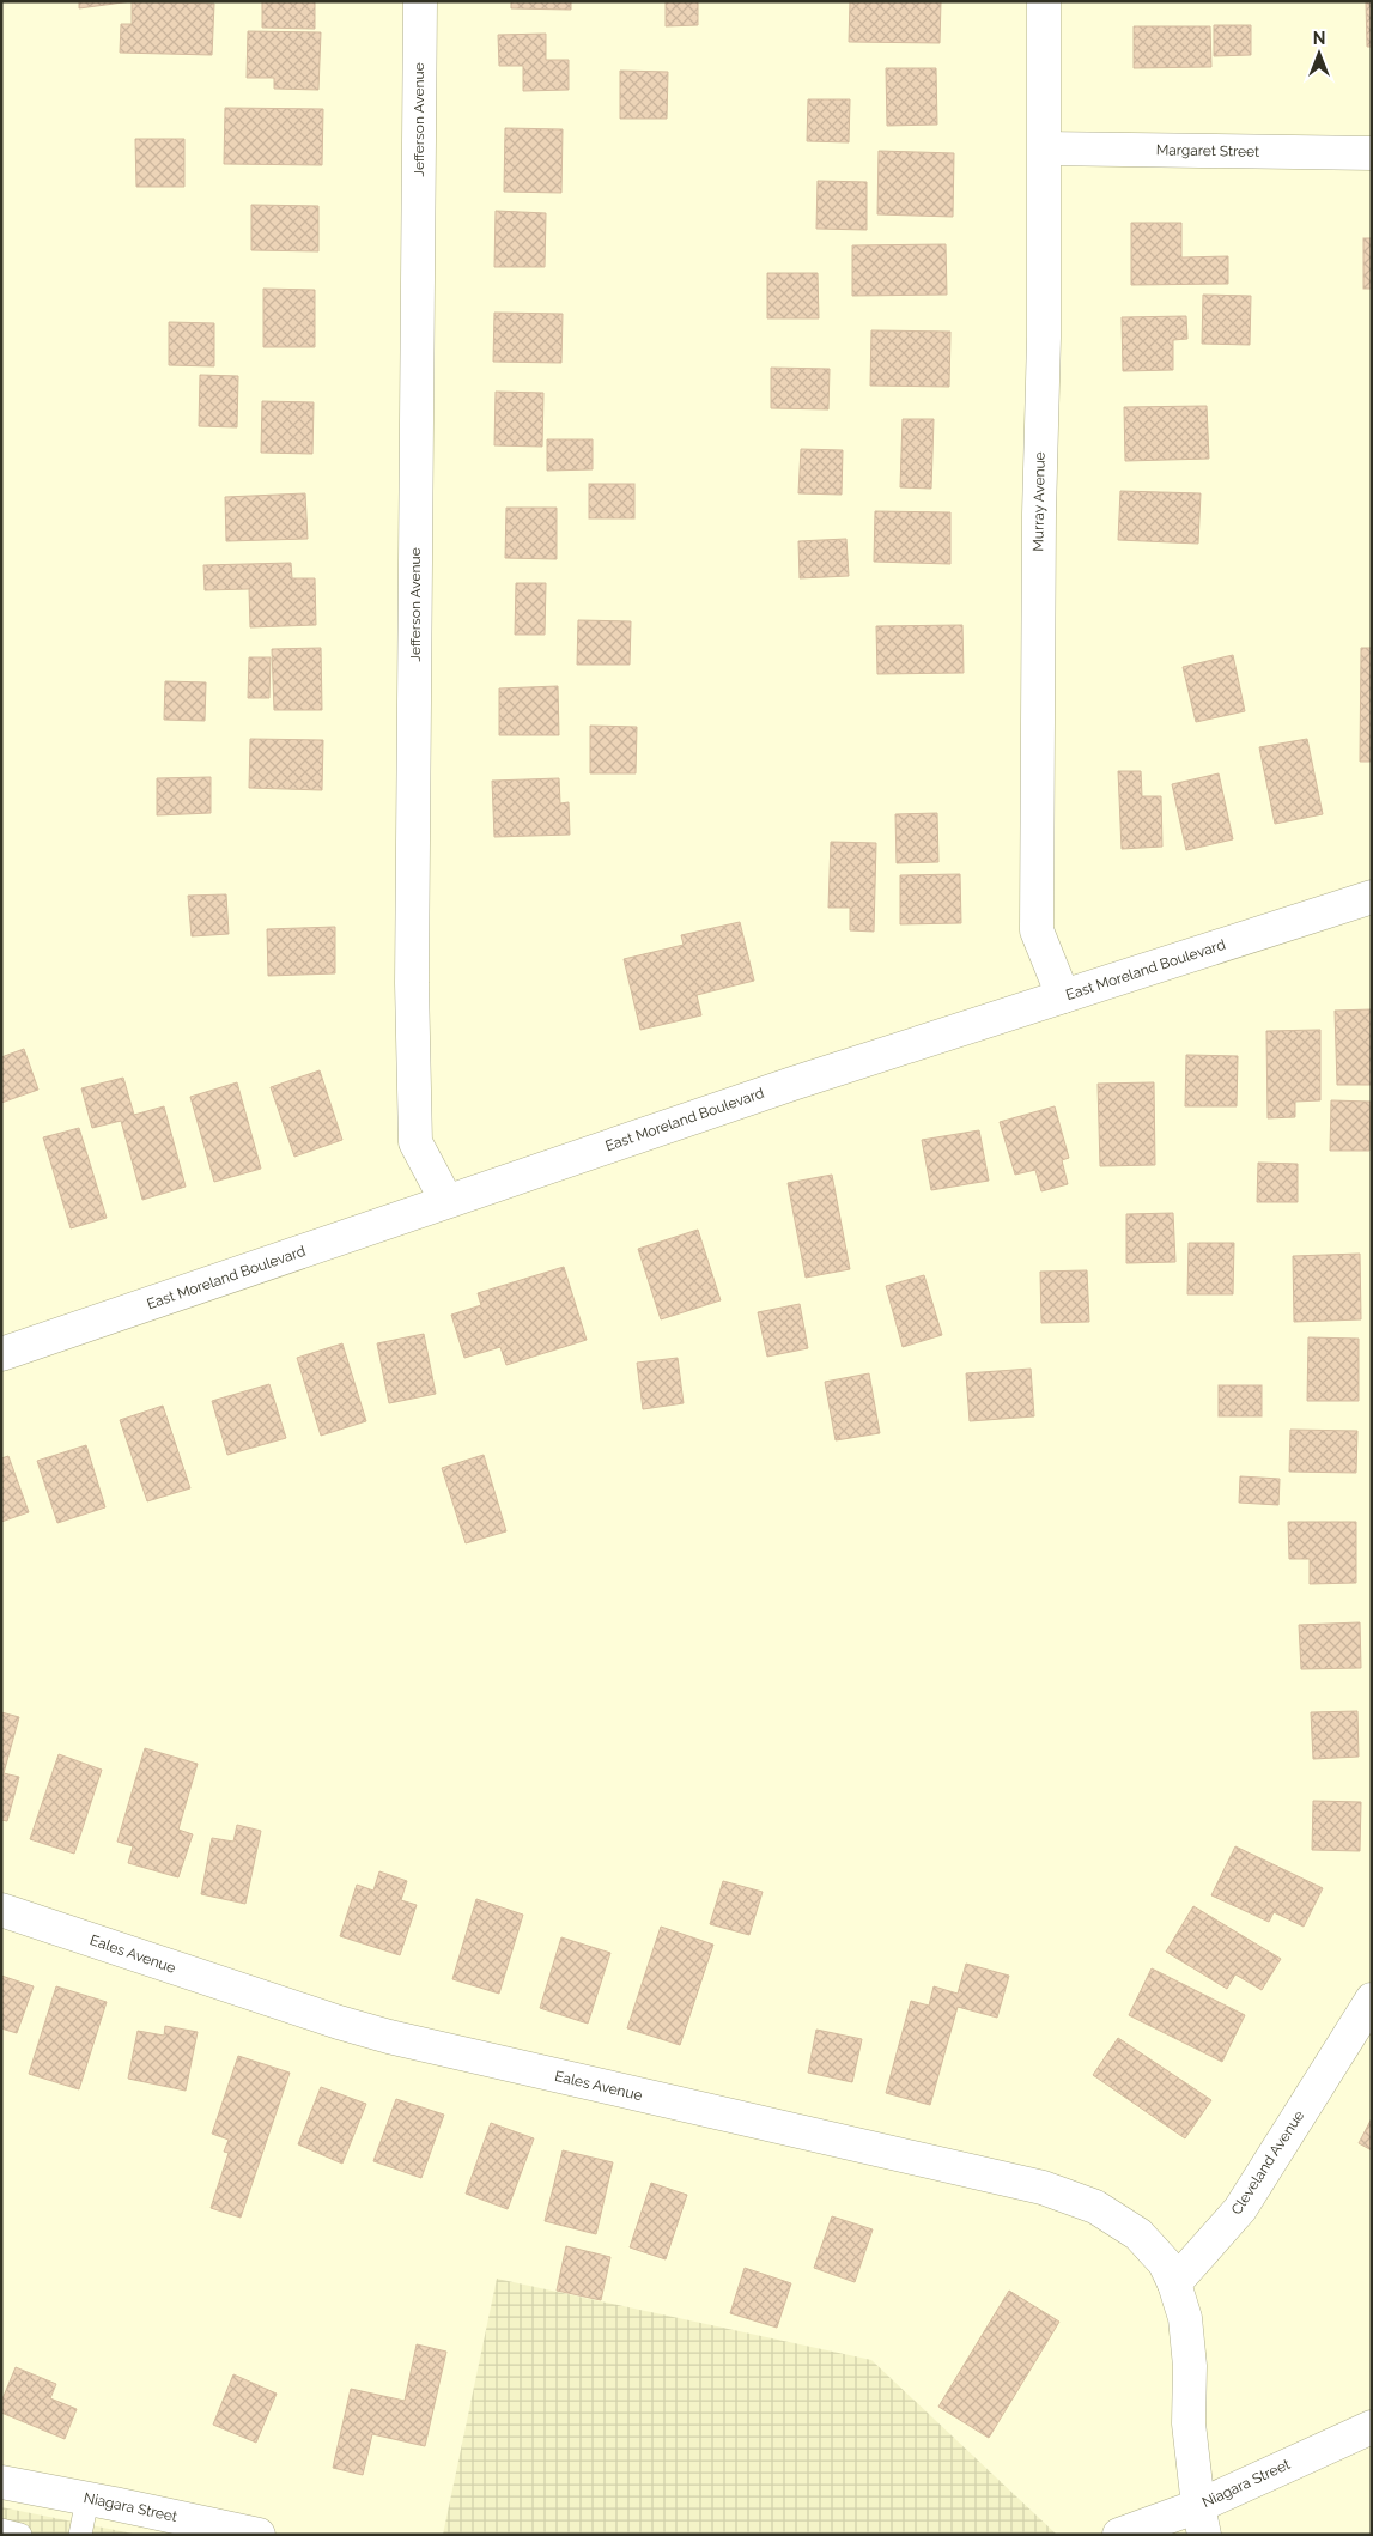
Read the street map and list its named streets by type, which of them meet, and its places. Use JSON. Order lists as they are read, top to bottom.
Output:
{
  "streets": {
    "street": [
      "Jefferson Avenue",
      "Margaret Street",
      "Murray Avenue",
      "East Moreland Boulevard",
      "Eales Avenue",
      "Cleveland Avenue",
      "Niagara Street"
    ]
  },
  "crossings": [
    ["Jefferson Avenue", "East Moreland Boulevard"],
    ["Margaret Street", "Murray Avenue"],
    ["Murray Avenue", "East Moreland Boulevard"],
    ["Eales Avenue", "Cleveland Avenue"]
  ],
  "north": "top"
}
